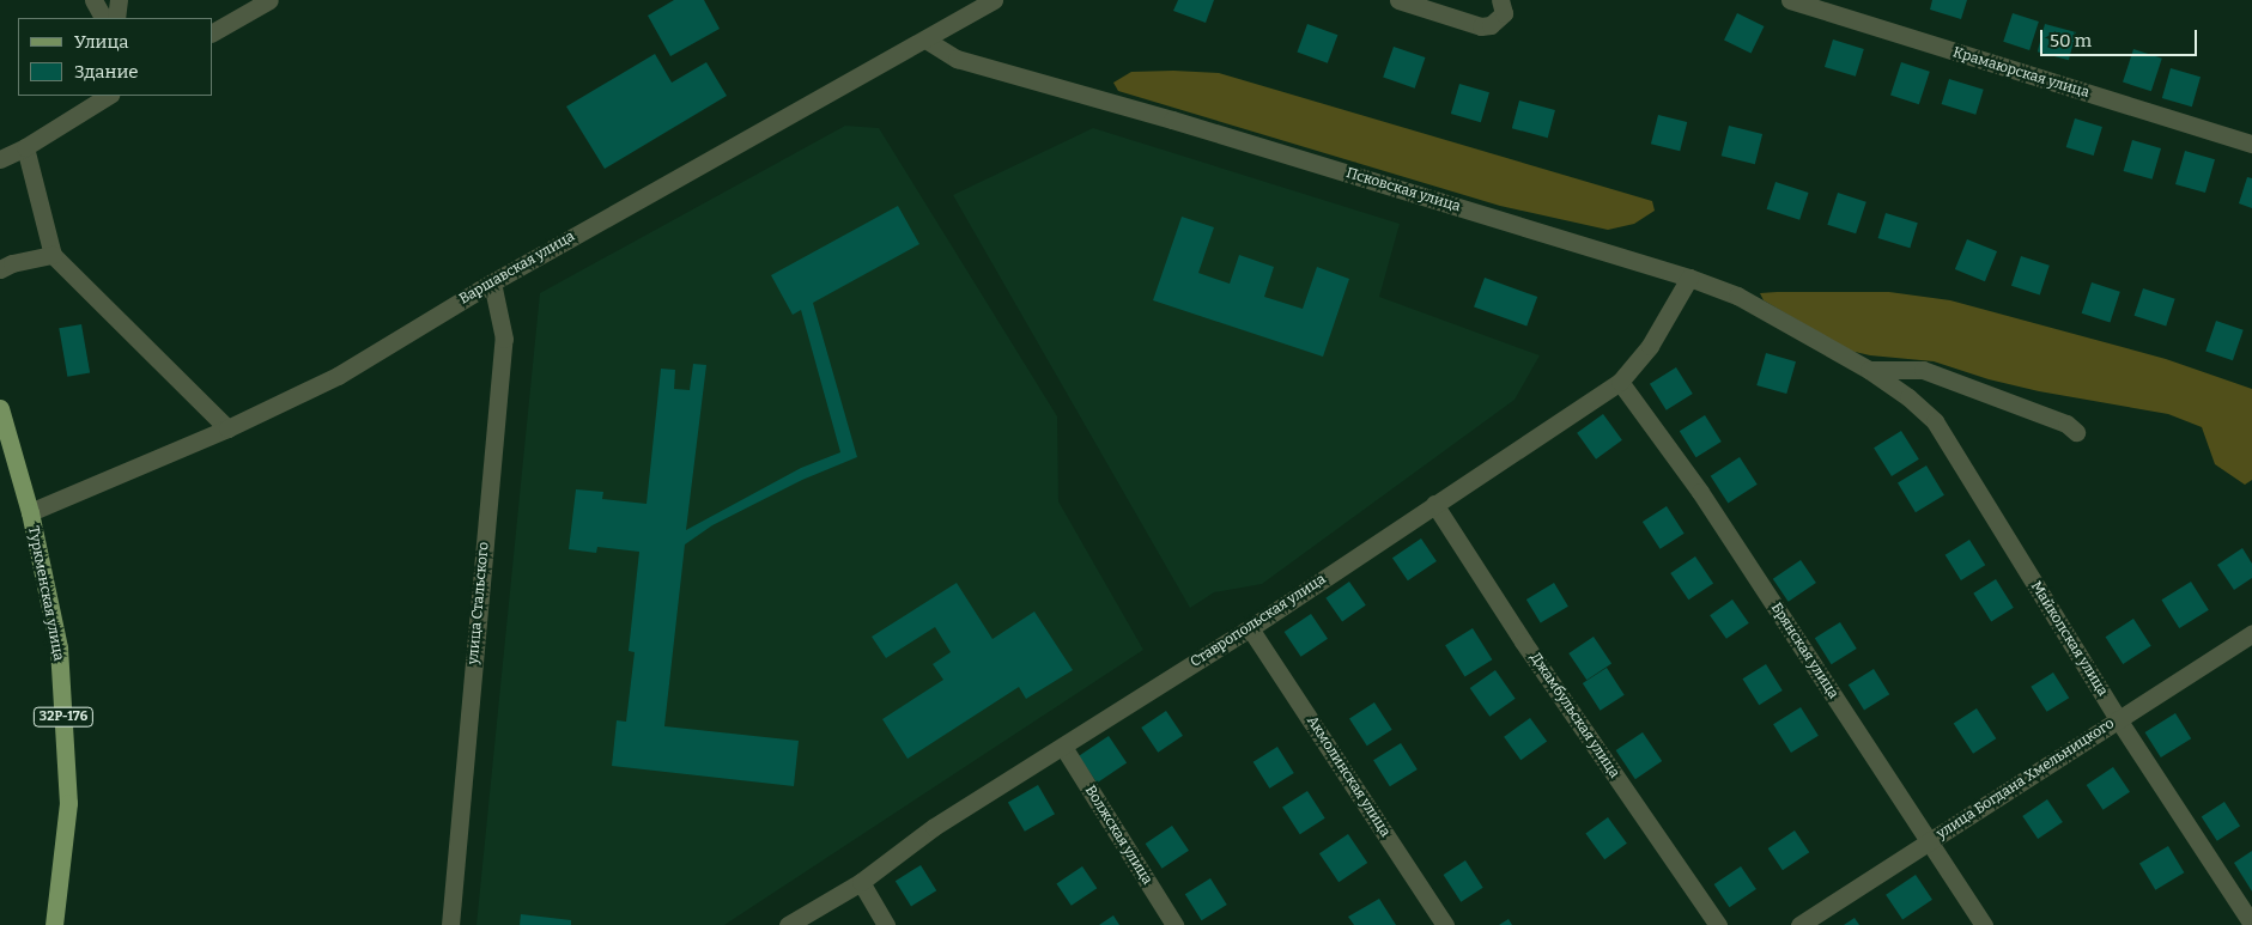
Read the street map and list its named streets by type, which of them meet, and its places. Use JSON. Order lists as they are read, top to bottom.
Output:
{
  "streets": {
    "main road": ["Туркменская улица", "32Р-176"],
    "street": [
      "Крамаюрская улица",
      "Псковская улица",
      "Варшавская улица",
      "улица Стальского",
      "Ставропольская улица",
      "Майкопская улица",
      "Брянская улица",
      "Джамбульская улица",
      "Акмолинская улица",
      "улица Богдана Хмельницкого",
      "Волжская улица"
    ]
  },
  "crossings": [
    ["Псковская улица", "Варшавская улица"],
    ["Псковская улица", "Ставропольская улица"],
    ["Псковская улица", "Майкопская улица"],
    ["Варшавская улица", "Туркменская улица"],
    ["Варшавская улица", "улица Стальского"],
    ["Варшавская улица", "32Р-176"],
    ["Туркменская улица", "32Р-176"],
    ["Ставропольская улица", "Брянская улица"],
    ["Ставропольская улица", "Джамбульская улица"],
    ["Ставропольская улица", "Акмолинская улица"],
    ["Ставропольская улица", "Волжская улица"],
    ["Майкопская улица", "улица Богдана Хмельницкого"],
    ["Брянская улица", "улица Богдана Хмельницкого"]
  ],
  "legend": ["Улица", "Здание"],
  "scale_bar": "50 m"
}
